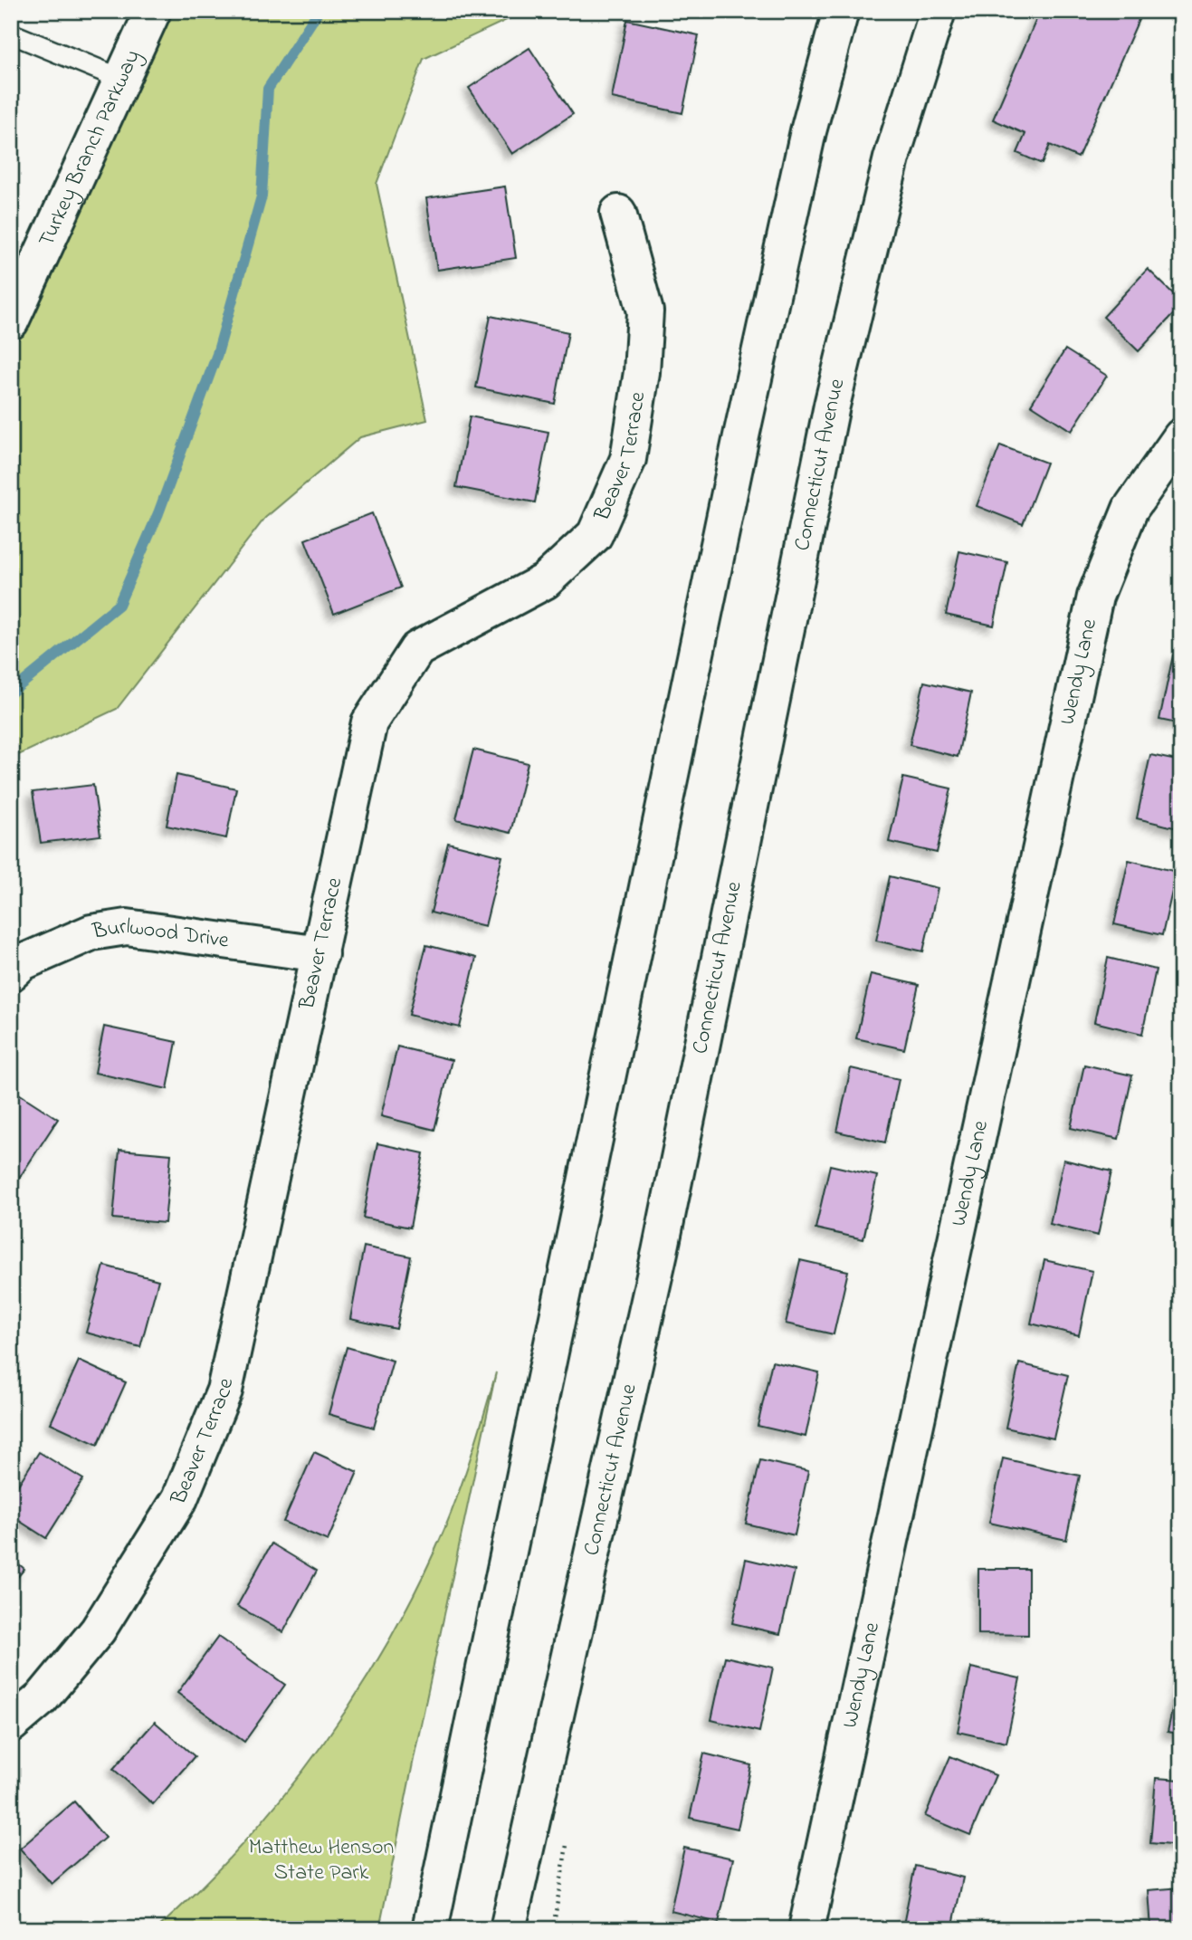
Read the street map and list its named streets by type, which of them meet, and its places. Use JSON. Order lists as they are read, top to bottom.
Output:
{
  "streets": {
    "street": [
      "Turkey Branch Parkway",
      "Beaver Terrace",
      "Connecticut Avenue",
      "Wendy Lane",
      "Burlwood Drive"
    ]
  },
  "crossings": [
    ["Beaver Terrace", "Burlwood Drive"]
  ],
  "parks": ["Matthew Henson State Park"]
}
